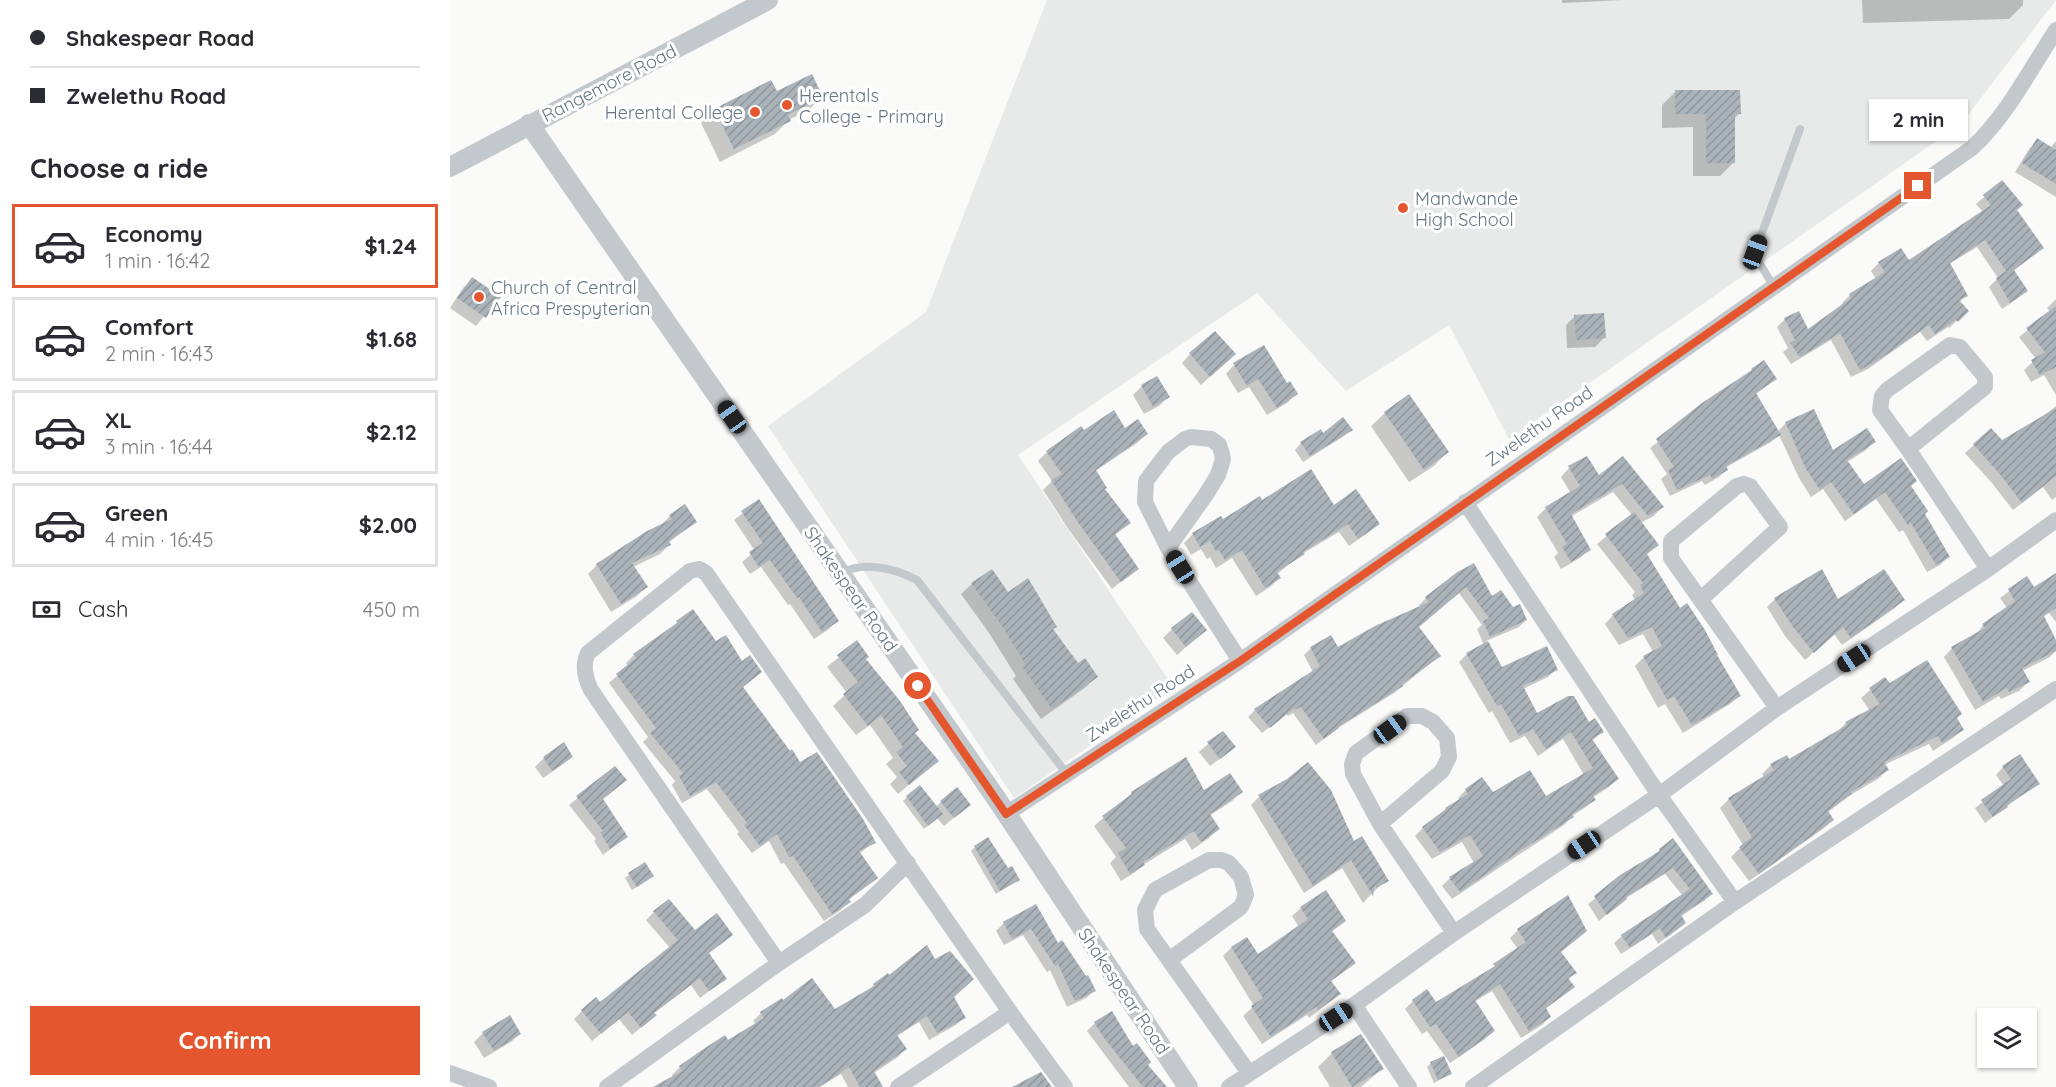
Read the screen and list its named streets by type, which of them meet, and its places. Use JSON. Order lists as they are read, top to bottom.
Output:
{
  "streets": {
    "street": ["Rangemore Road", "Zwelethu Road", "Shakespear Road"]
  },
  "crossings": [
    ["Rangemore Road", "Shakespear Road"],
    ["Zwelethu Road", "Shakespear Road"]
  ],
  "places": [
    "Herentals College - Primary",
    "Herental College",
    "Mandwande High School",
    "Church of Central Africa Prespyterian"
  ],
  "page": {
    "banner": ["Shakespear Road", "Zwelethu Road"],
    "bubble": "2 min",
    "heading": "Choose a ride",
    "list": [
      {
        "name": "Economy",
        "note": "1 min · 16:42",
        "value": "$1.24"
      },
      {
        "name": "Comfort",
        "note": "2 min · 16:43",
        "value": "$1.68"
      },
      {
        "name": "XL",
        "note": "3 min · 16:44",
        "value": "$2.12"
      },
      {
        "name": "Green",
        "note": "4 min · 16:45",
        "value": "$2.00"
      }
    ],
    "pay": ["Cash", "450 m"],
    "buttons": "Confirm"
  }
}
